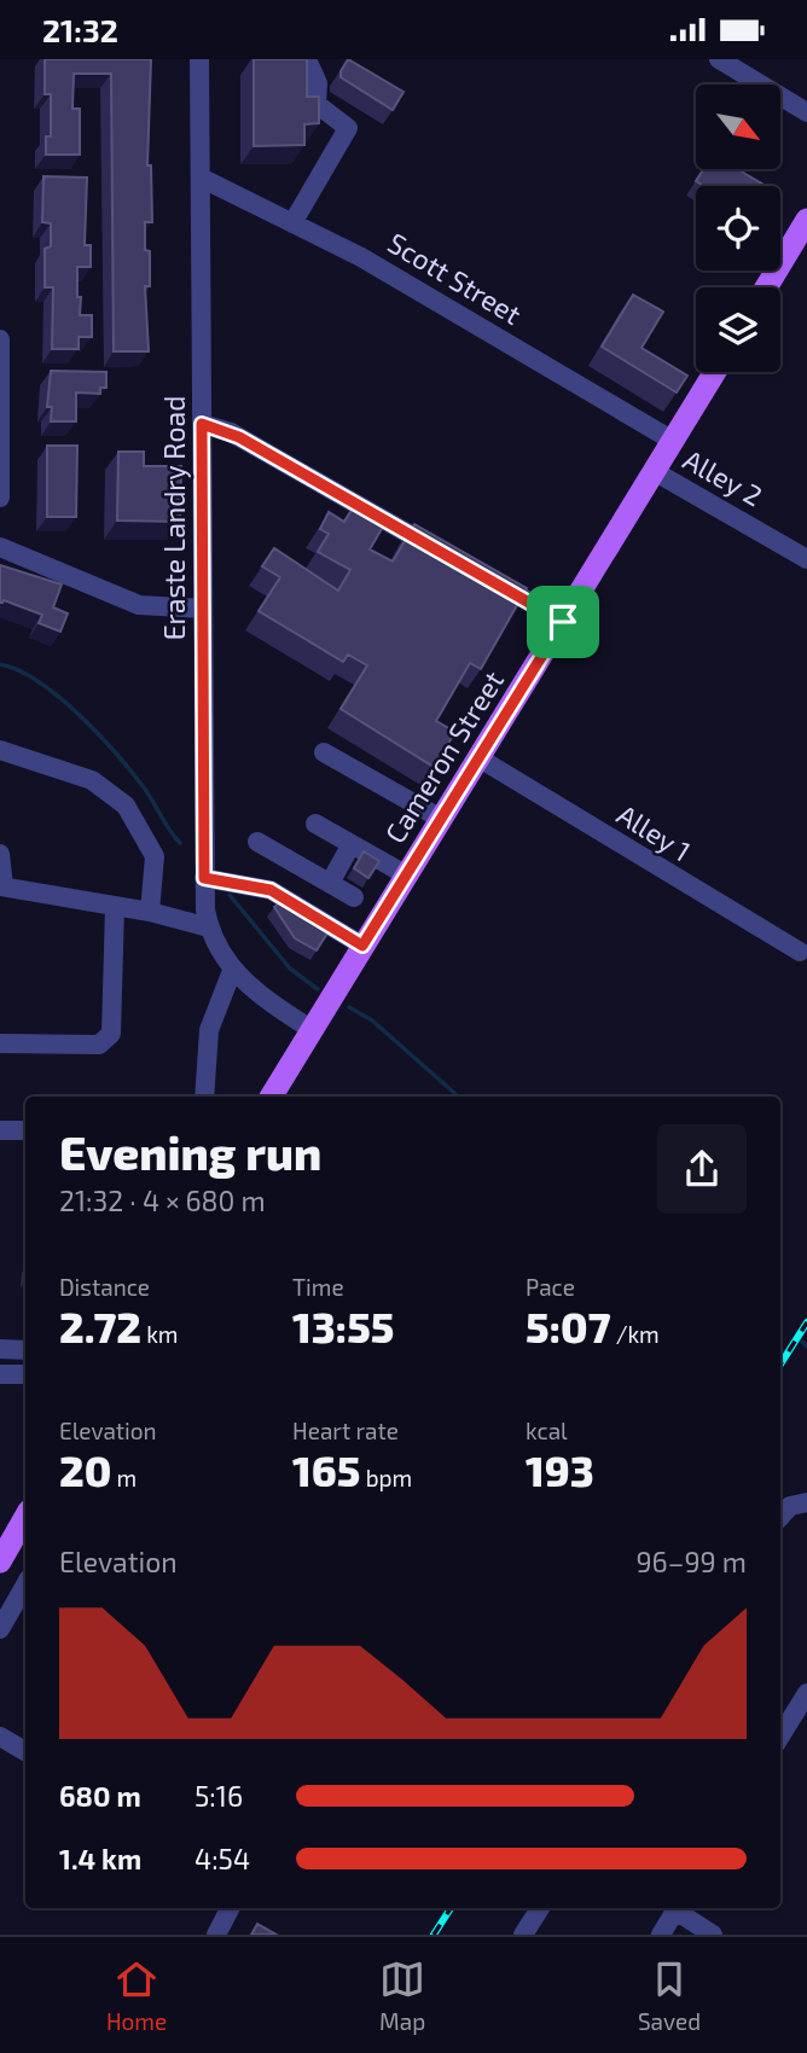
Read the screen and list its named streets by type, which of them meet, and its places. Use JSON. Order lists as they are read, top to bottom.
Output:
{
  "streets": {
    "main road": ["Cameron Street"],
    "street": [
      "Scott Street",
      "Alley 2",
      "Eraste Landry Road",
      "Alley 1"
    ]
  },
  "crossings": [
    ["Scott Street", "Eraste Landry Road"],
    ["Scott Street", "Cameron Street"],
    ["Alley 2", "Cameron Street"],
    ["Eraste Landry Road", "Cameron Street"],
    ["Cameron Street", "Alley 1"]
  ],
  "north": "bottom right",
  "page": {
    "status": "21:32",
    "heading": ["Evening run", "21:32 · 4 × 680 m"],
    "stats": [
      ["Distance", "2.72 km"],
      ["Time", "13:55"],
      ["Pace", "5:07 /km"],
      ["Elevation", "20 m"],
      ["Heart rate", "165 bpm"],
      ["kcal", "193"]
    ],
    "chart": ["Elevation", "96–99 m"],
    "list": [
      {
        "name": "680 m",
        "note": "5:16"
      },
      {
        "name": "1.4 km",
        "note": "4:54"
      }
    ],
    "tabs": ["Home", "Map", "Saved"]
  }
}
